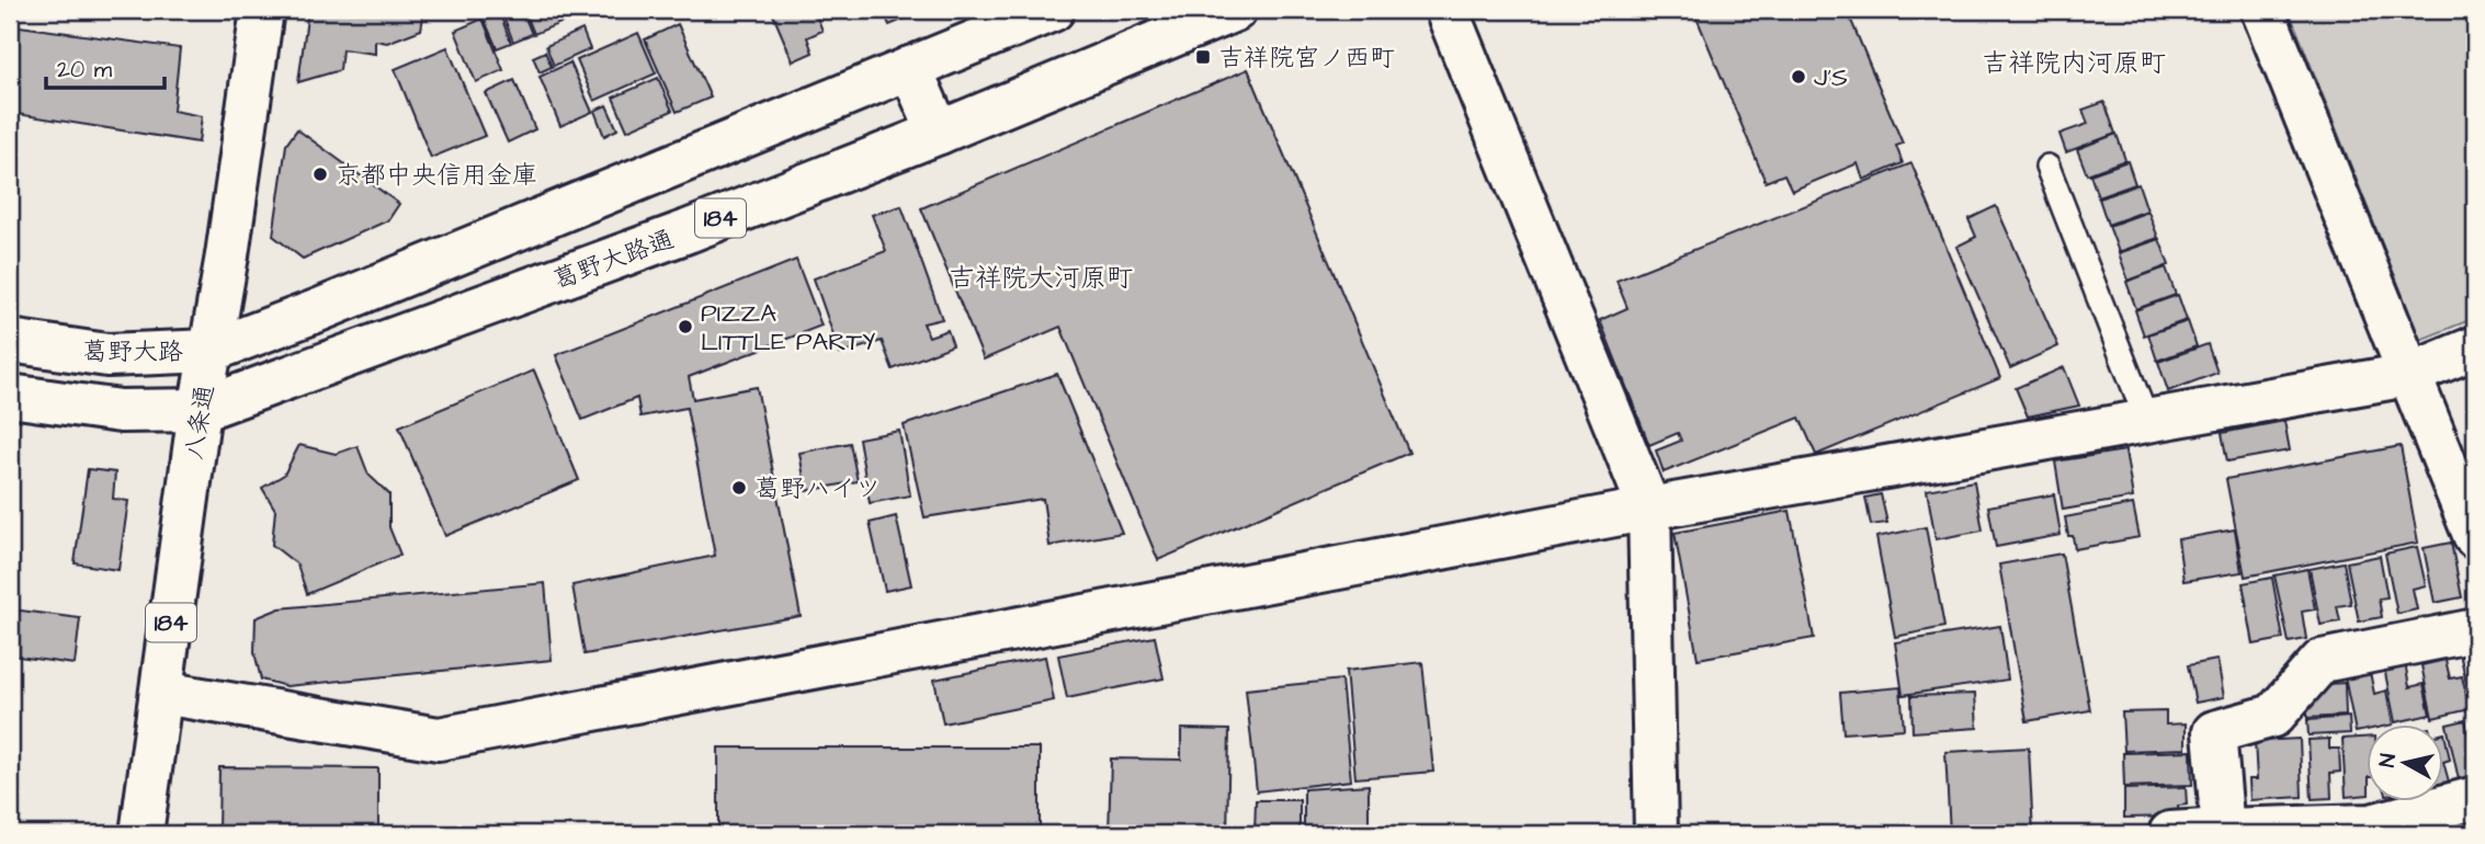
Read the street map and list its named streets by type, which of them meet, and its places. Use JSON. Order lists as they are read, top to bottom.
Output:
{
  "streets": {
    "street": [
      "184",
      "葛野大路通",
      "葛野大路",
      "八条通"
    ]
  },
  "crossings": [
    ["葛野大路通", "八条通"],
    ["葛野大路", "八条通"]
  ],
  "districts": ["吉祥院内河原町", "吉祥院大河原町"],
  "places": {
    "transit": ["吉祥院宮ノ西町"],
    "other": [
      "J'S",
      "京都中央信用金庫",
      "PIZZA LITTLE PARTY",
      "葛野ハイツ"
    ]
  },
  "scale_bar": "20 m",
  "north": "left"
}
